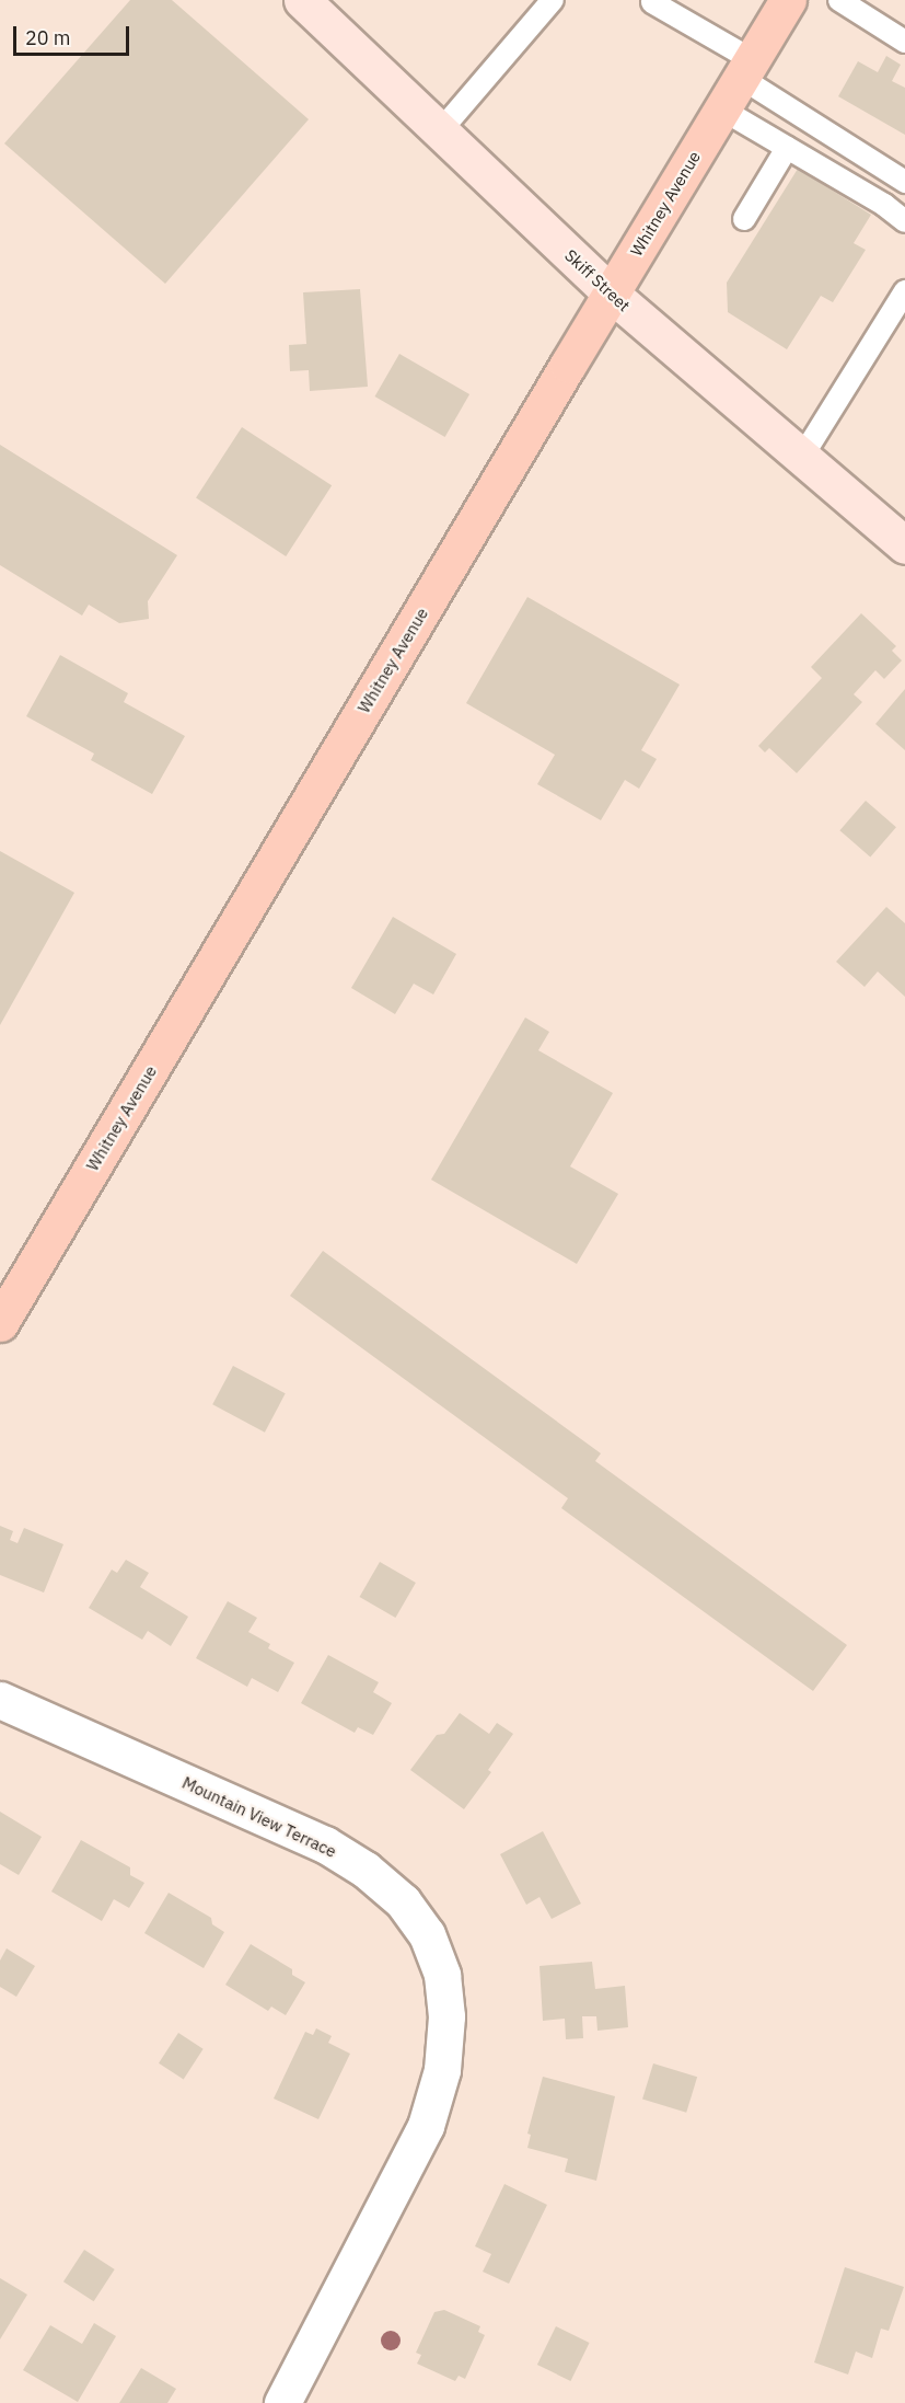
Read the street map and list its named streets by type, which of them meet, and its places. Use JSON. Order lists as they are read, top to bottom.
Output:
{
  "streets": {
    "main road": ["Whitney Avenue", "Skiff Street"],
    "street": ["Mountain View Terrace"]
  },
  "crossings": [
    ["Whitney Avenue", "Skiff Street"]
  ],
  "scale_bar": "20 m"
}
